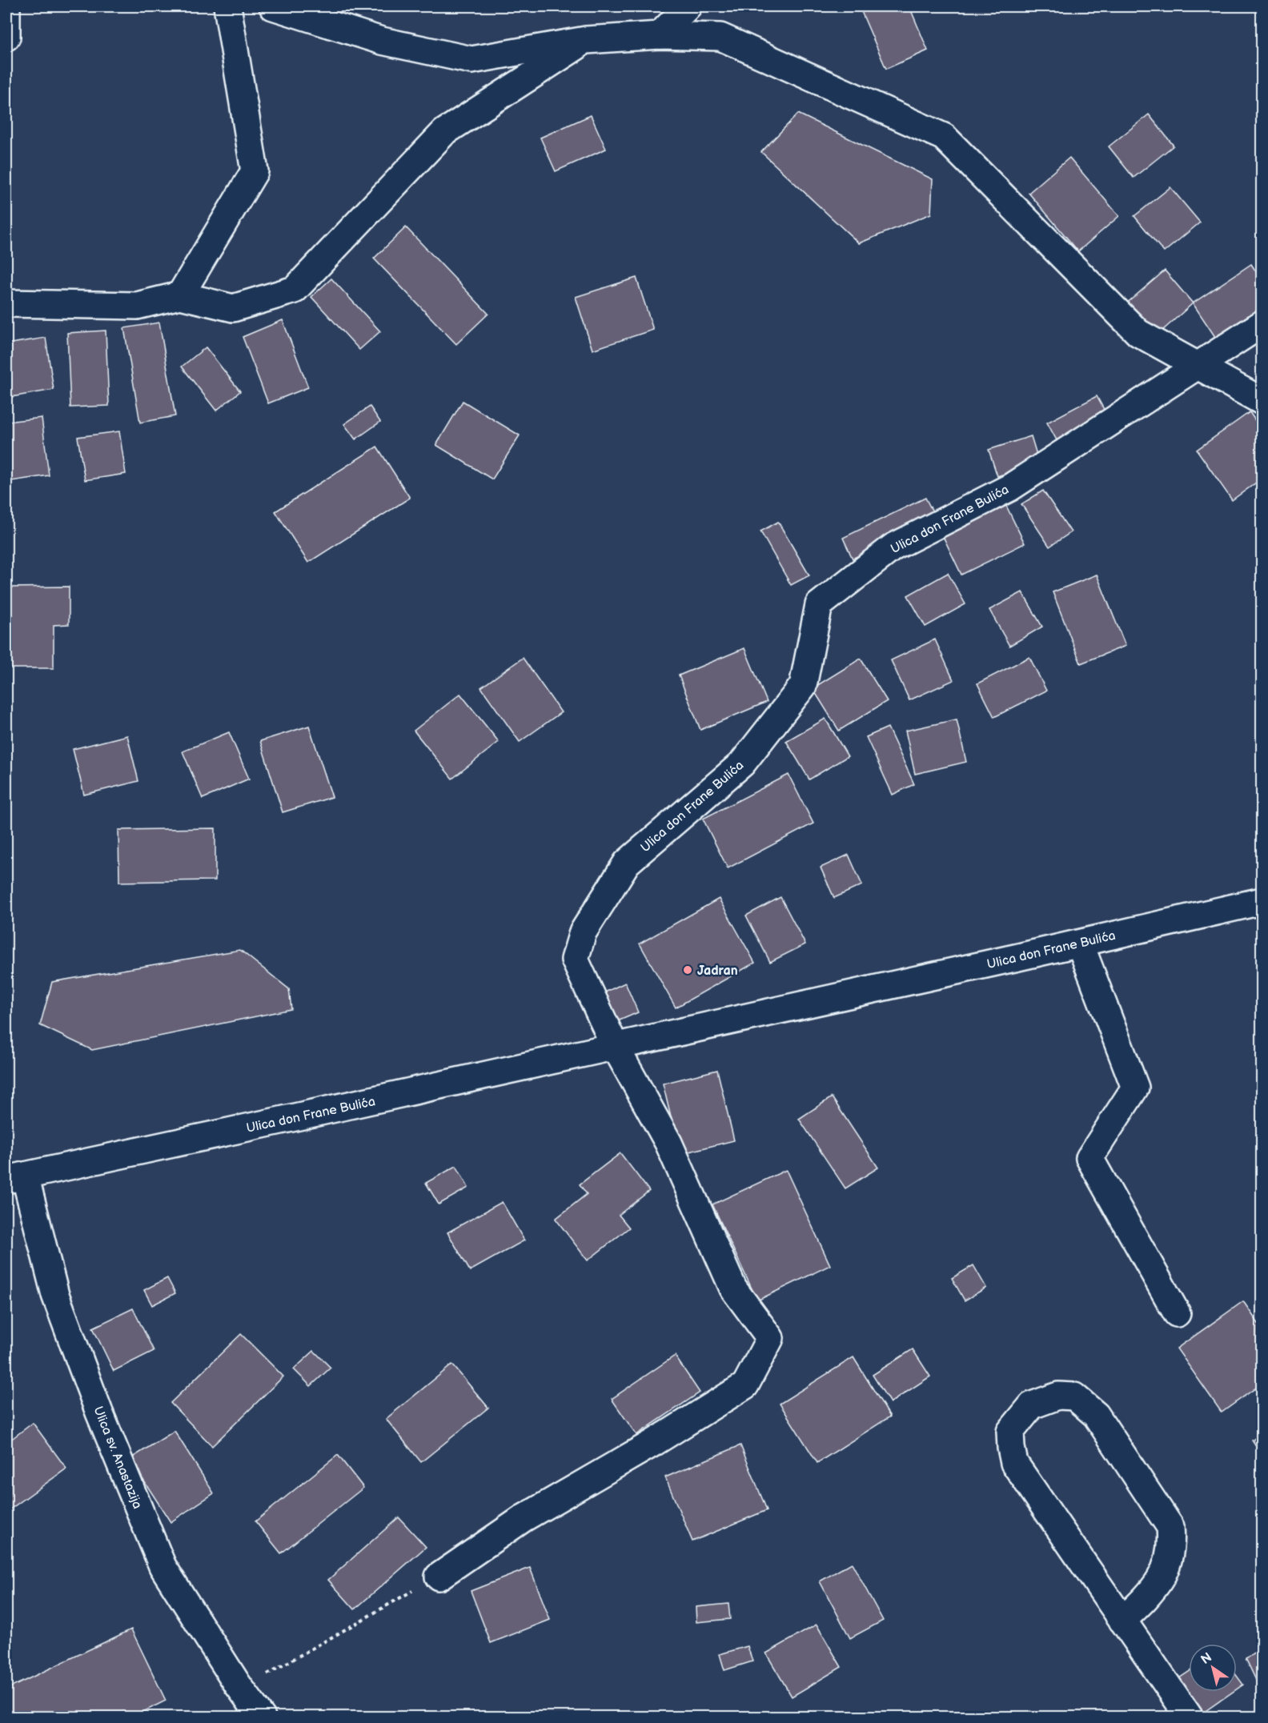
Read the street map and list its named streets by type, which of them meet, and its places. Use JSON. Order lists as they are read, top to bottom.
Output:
{
  "streets": {
    "street": ["Ulica don Frane Bulića", "Ulica sv. Anastazija"]
  },
  "crossings": [
    ["Ulica don Frane Bulića", "Ulica sv. Anastazija"]
  ],
  "places": ["Jadran"],
  "north": "top left"
}
